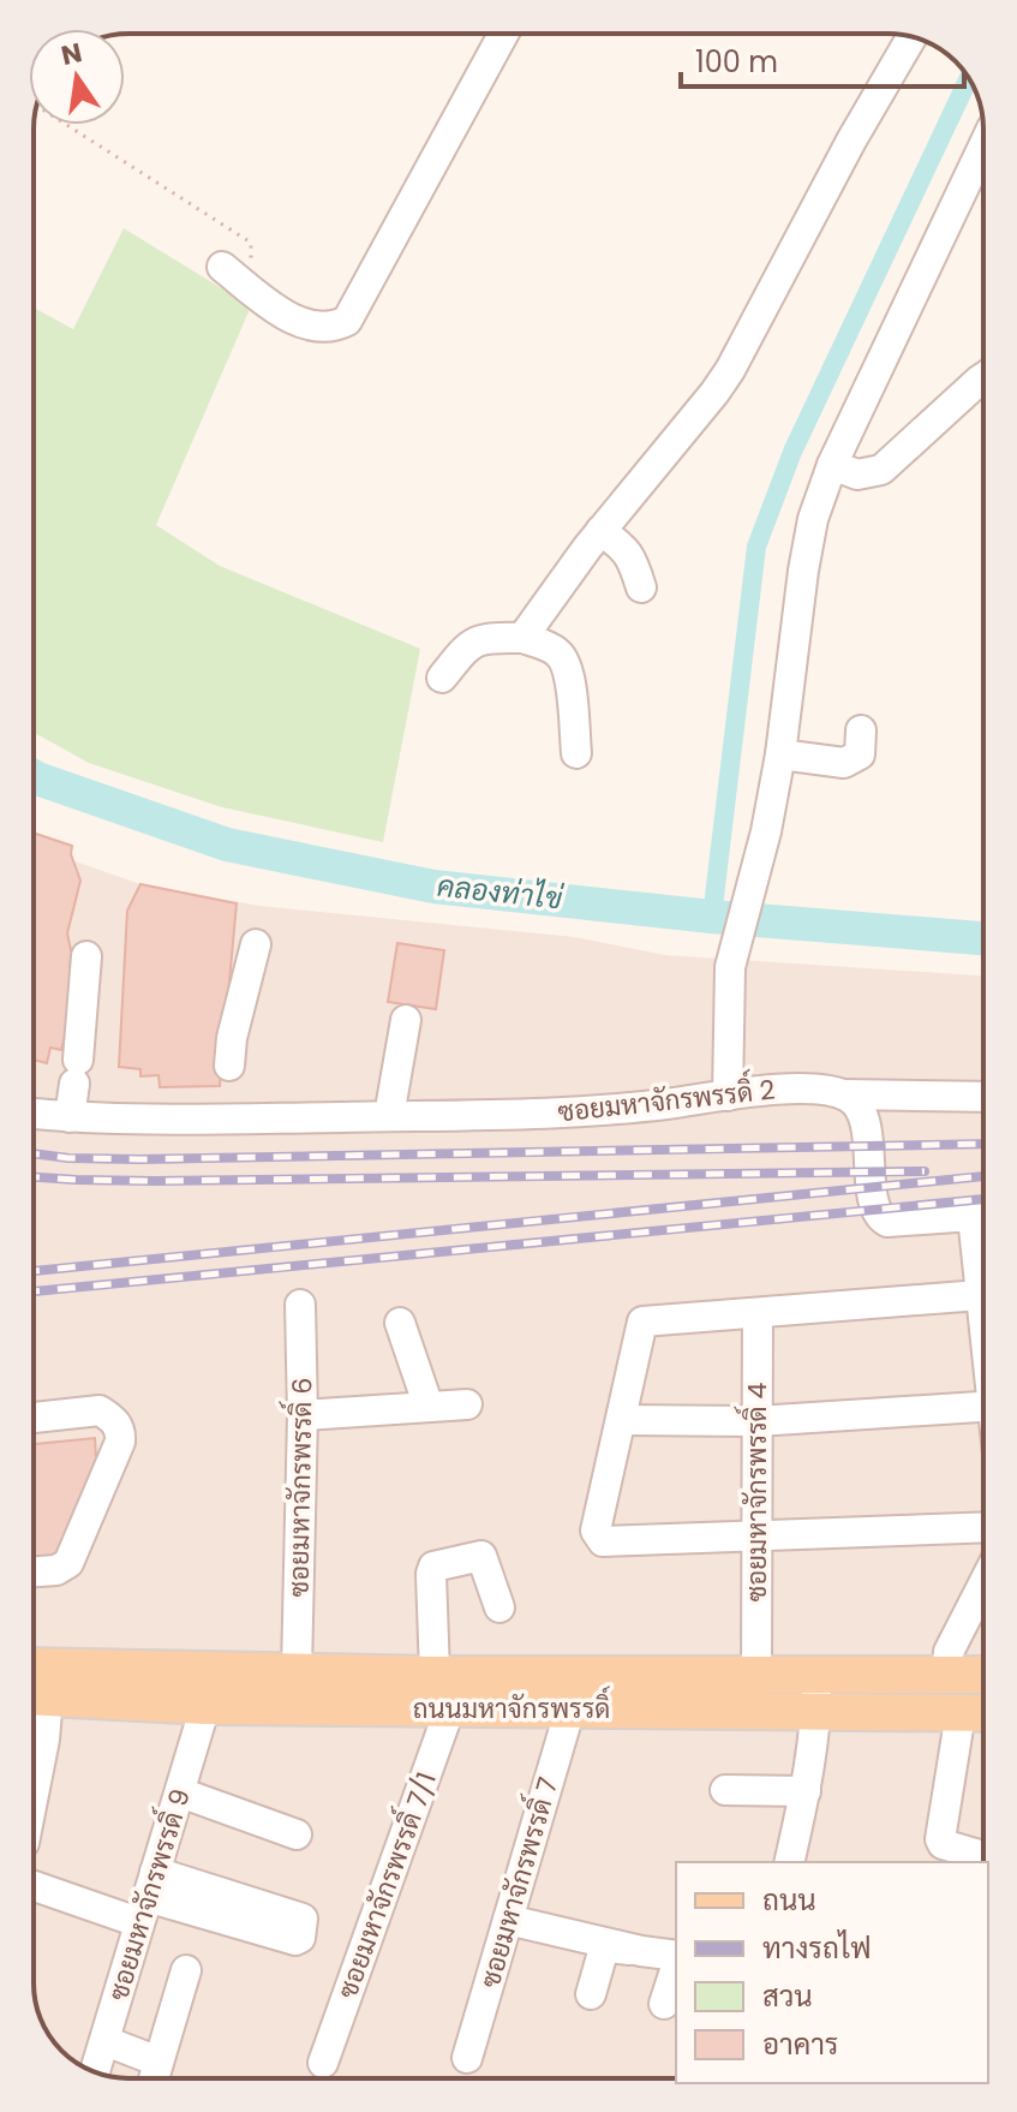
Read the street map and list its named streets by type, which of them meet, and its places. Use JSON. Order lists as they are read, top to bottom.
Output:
{
  "streets": {
    "main road": ["ถนนมหาจักรพรรดิ์"],
    "street": [
      "ซอยมหาจักรพรรดิ์ 2",
      "ซอยมหาจักรพรรดิ์ 6",
      "ซอยมหาจักรพรรดิ์ 4",
      "ซอยมหาจักรพรรดิ์ 7",
      "ซอยมหาจักรพรรดิ์ 7/1",
      "ซอยมหาจักรพรรดิ์ 9"
    ]
  },
  "crossings": [
    ["ซอยมหาจักรพรรดิ์ 6", "ถนนมหาจักรพรรดิ์"],
    ["ซอยมหาจักรพรรดิ์ 4", "ถนนมหาจักรพรรดิ์"],
    ["ถนนมหาจักรพรรดิ์", "ซอยมหาจักรพรรดิ์ 7"],
    ["ถนนมหาจักรพรรดิ์", "ซอยมหาจักรพรรดิ์ 7/1"],
    ["ถนนมหาจักรพรรดิ์", "ซอยมหาจักรพรรดิ์ 9"]
  ],
  "water": ["คลองท่าไข่"],
  "legend": [
    "ถนน",
    "ทางรถไฟ",
    "สวน",
    "อาคาร"
  ],
  "scale_bar": "100 m",
  "north": "top"
}
